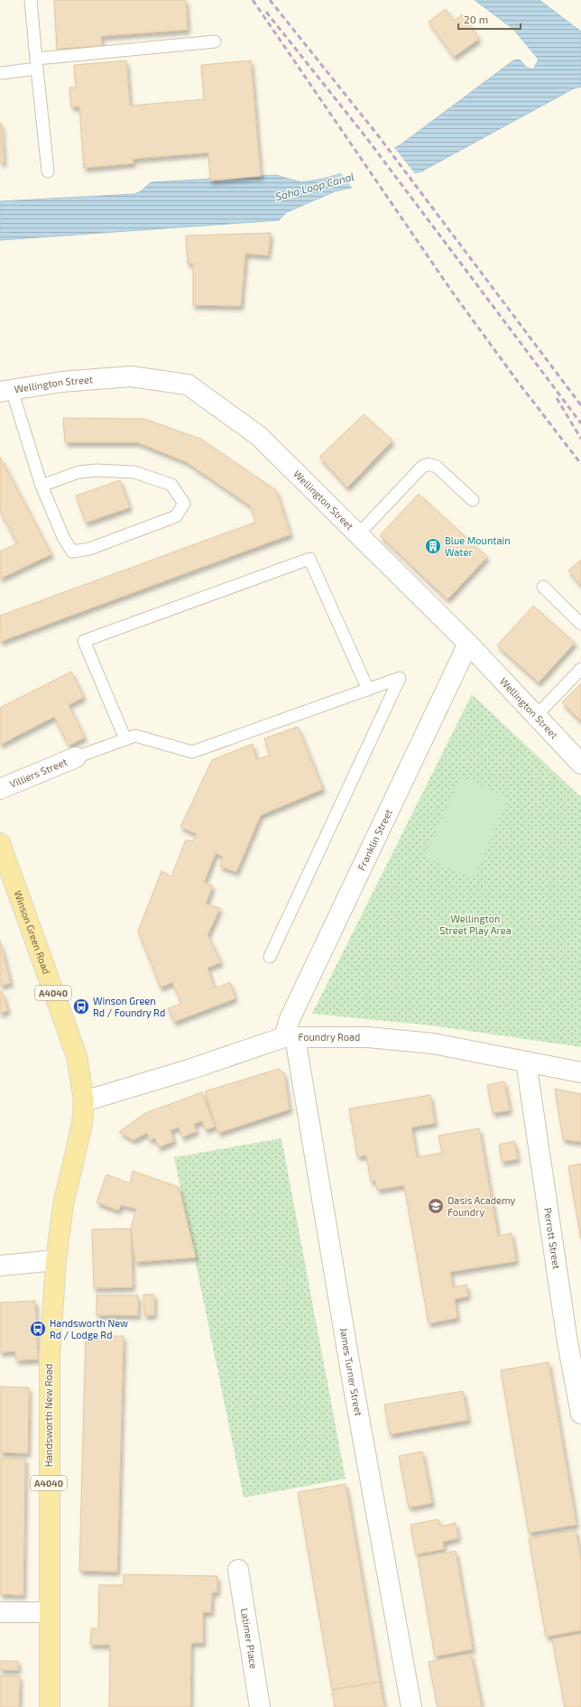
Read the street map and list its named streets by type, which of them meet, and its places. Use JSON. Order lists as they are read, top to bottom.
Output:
{
  "streets": {
    "main road": ["Winson Green Road", "A4040", "Handsworth New Road"],
    "street": [
      "Wellington Street",
      "Villiers Street",
      "Franklin Street",
      "Foundry Road",
      "Perrott Street",
      "James Turner Street",
      "Latimer Place"
    ]
  },
  "crossings": [
    ["Wellington Street", "Franklin Street"],
    ["Franklin Street", "Foundry Road"],
    ["Franklin Street", "James Turner Street"],
    ["Winson Green Road", "Foundry Road"],
    ["Winson Green Road", "Handsworth New Road"],
    ["Foundry Road", "Perrott Street"],
    ["Foundry Road", "James Turner Street"]
  ],
  "water": ["Soho Loop Canal"],
  "parks": ["Wellington Street Play Area"],
  "places": {
    "building": ["Blue Mountain Water"],
    "bus stop": ["Winson Green Rd / Foundry Rd", "Handsworth New Rd / Lodge Rd"],
    "school or university": ["Oasis Academy Foundry"]
  },
  "scale_bar": "20 m"
}
